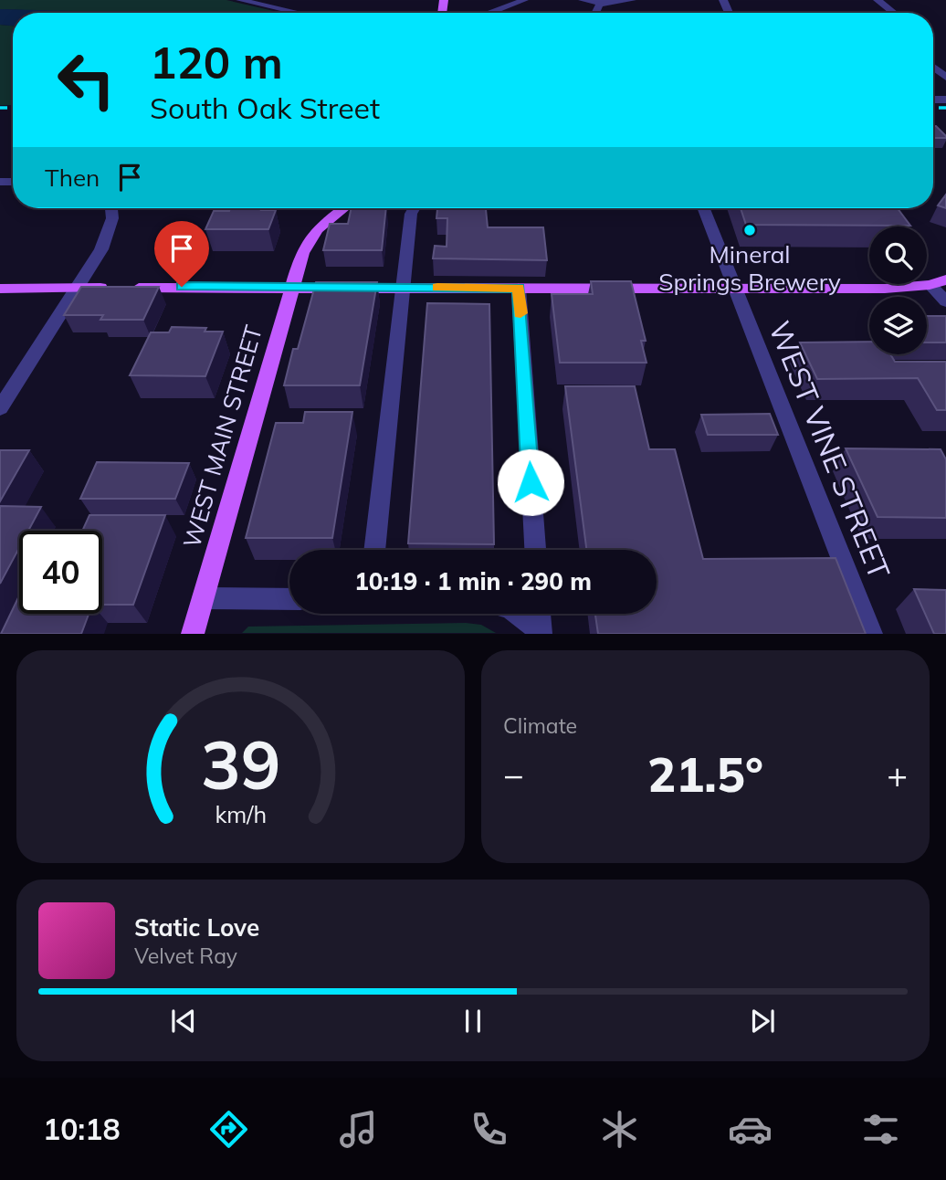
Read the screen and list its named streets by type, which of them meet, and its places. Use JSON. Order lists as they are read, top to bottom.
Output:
{
  "streets": {
    "main road": ["WEST MAIN STREET"],
    "street": ["WEST VINE STREET"]
  },
  "places": ["Mineral Springs Brewery"],
  "page": {
    "turn": ["120 m", "South Oak Street"],
    "then": "Then",
    "limit": "40",
    "trip": "10:19 · 1 min · 290 m",
    "tile": "Climate",
    "heat": ["−", "21.5°", "+"],
    "song": ["Static Love", "Velvet Ray"],
    "tabs": "10:18",
    "gauge": ["39", "km/h"]
  }
}
